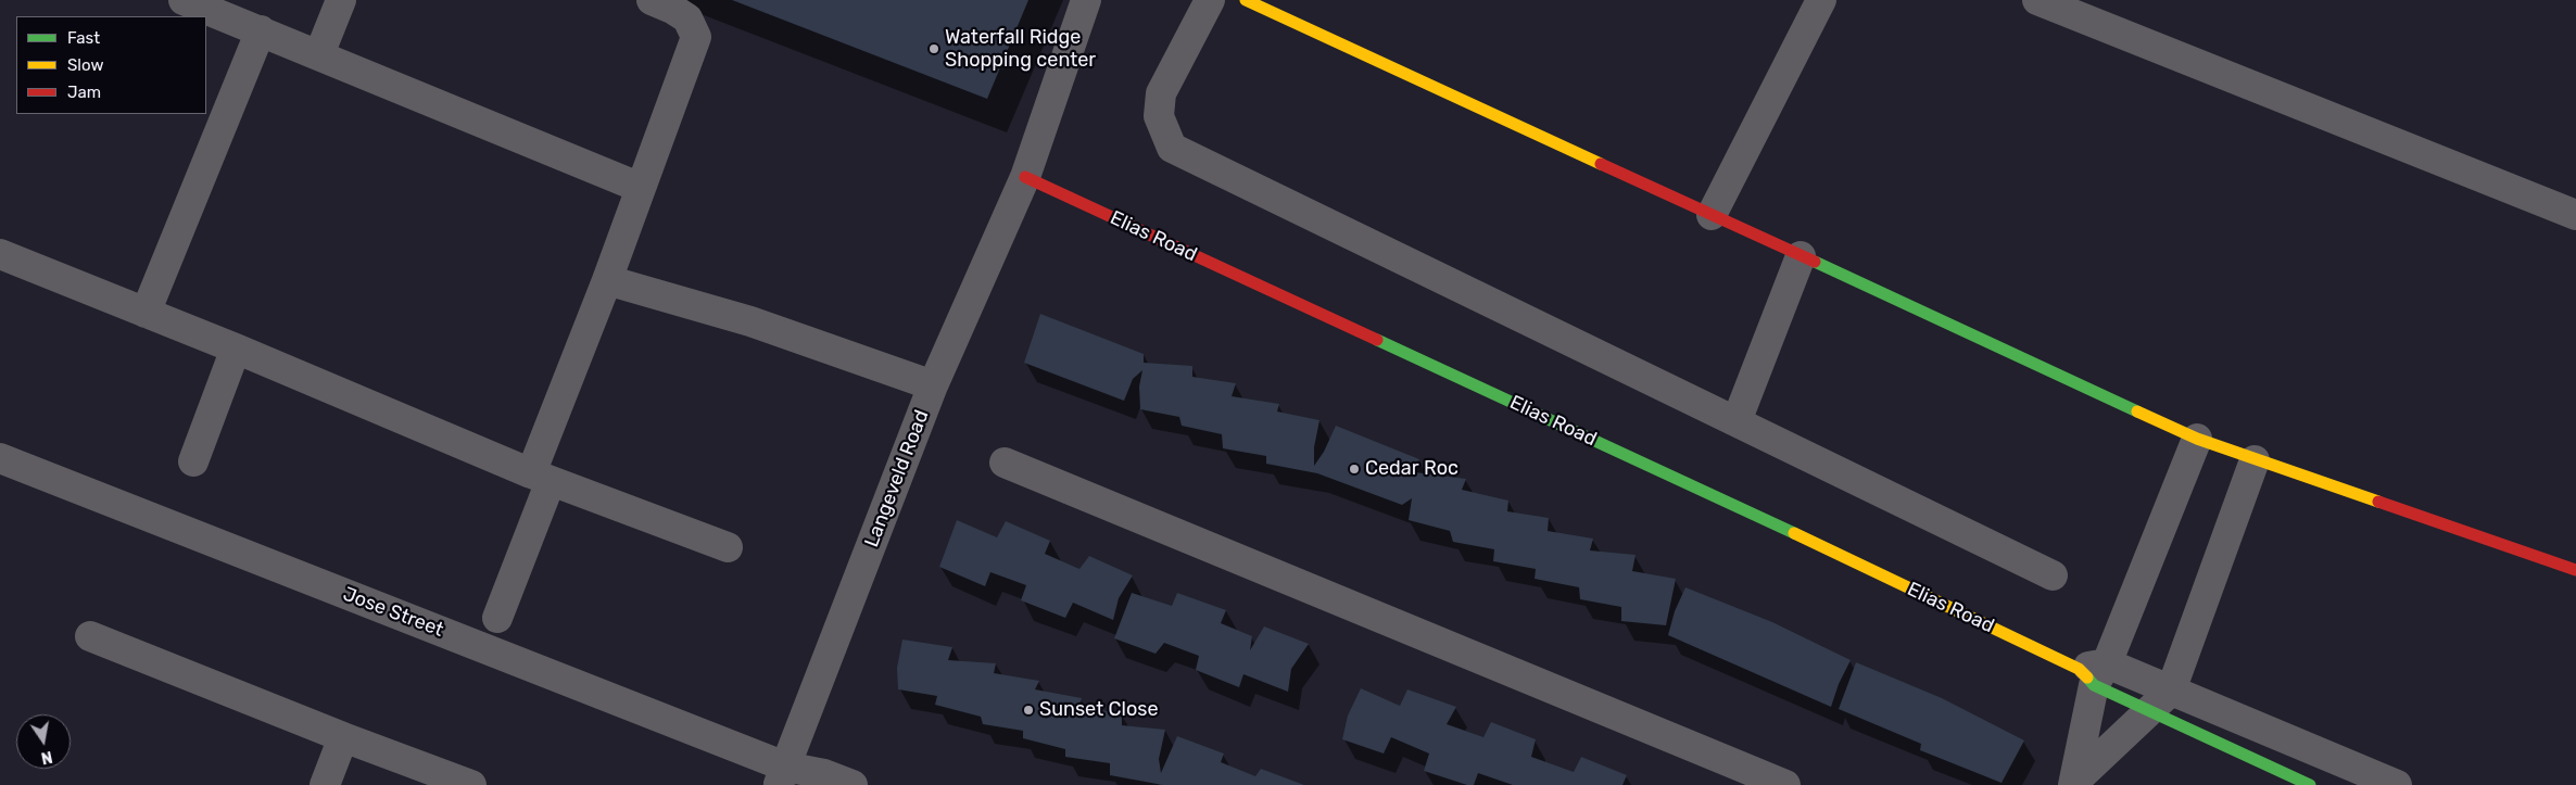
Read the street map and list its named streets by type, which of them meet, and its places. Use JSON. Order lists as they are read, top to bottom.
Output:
{
  "streets": {
    "street": ["Elias Road", "Langeveld Road", "Jose Street"]
  },
  "crossings": [
    ["Elias Road", "Langeveld Road"],
    ["Langeveld Road", "Jose Street"]
  ],
  "places": ["Waterfall Ridge Shopping center", "Cedar Roc", "Sunset Close"],
  "legend": ["Fast", "Slow", "Jam"],
  "north": "bottom"
}
